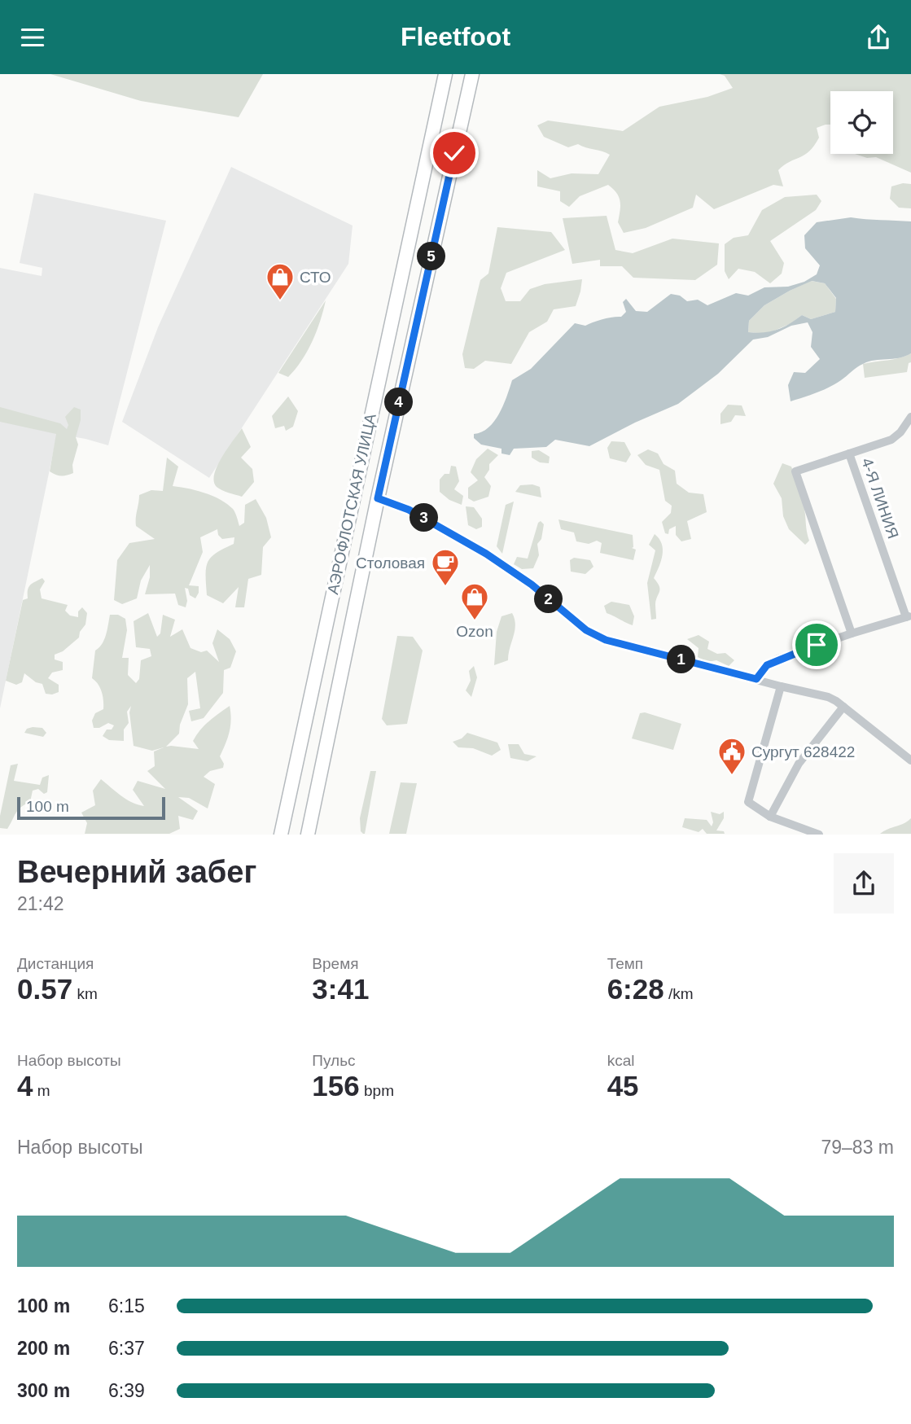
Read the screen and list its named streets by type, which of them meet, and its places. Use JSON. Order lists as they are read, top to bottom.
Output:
{
  "streets": {
    "main road": ["АЭРОФЛОТСКАЯ УЛИЦА"],
    "street": ["4-Я ЛИНИЯ"]
  },
  "places": {
    "shop": ["СТО", "Ozon"],
    "cafe": ["Столовая"],
    "public building": ["Сургут 628422"]
  },
  "scale_bar": "100 m",
  "page": {
    "header": "Fleetfoot",
    "pins": [
      "5",
      "4",
      "3",
      "2",
      "1"
    ],
    "scale": "100 m",
    "heading": ["Вечерний забег", "21:42"],
    "stats": [
      ["Дистанция", "0.57 km"],
      ["Время", "3:41"],
      ["Темп", "6:28 /km"],
      ["Набор высоты", "4 m"],
      ["Пульс", "156 bpm"],
      ["kcal", "45"]
    ],
    "chart": ["Набор высоты", "79–83 m"],
    "list": [
      {
        "name": "100 m",
        "note": "6:15"
      },
      {
        "name": "200 m",
        "note": "6:37"
      },
      {
        "name": "300 m",
        "note": "6:39"
      }
    ]
  }
}
